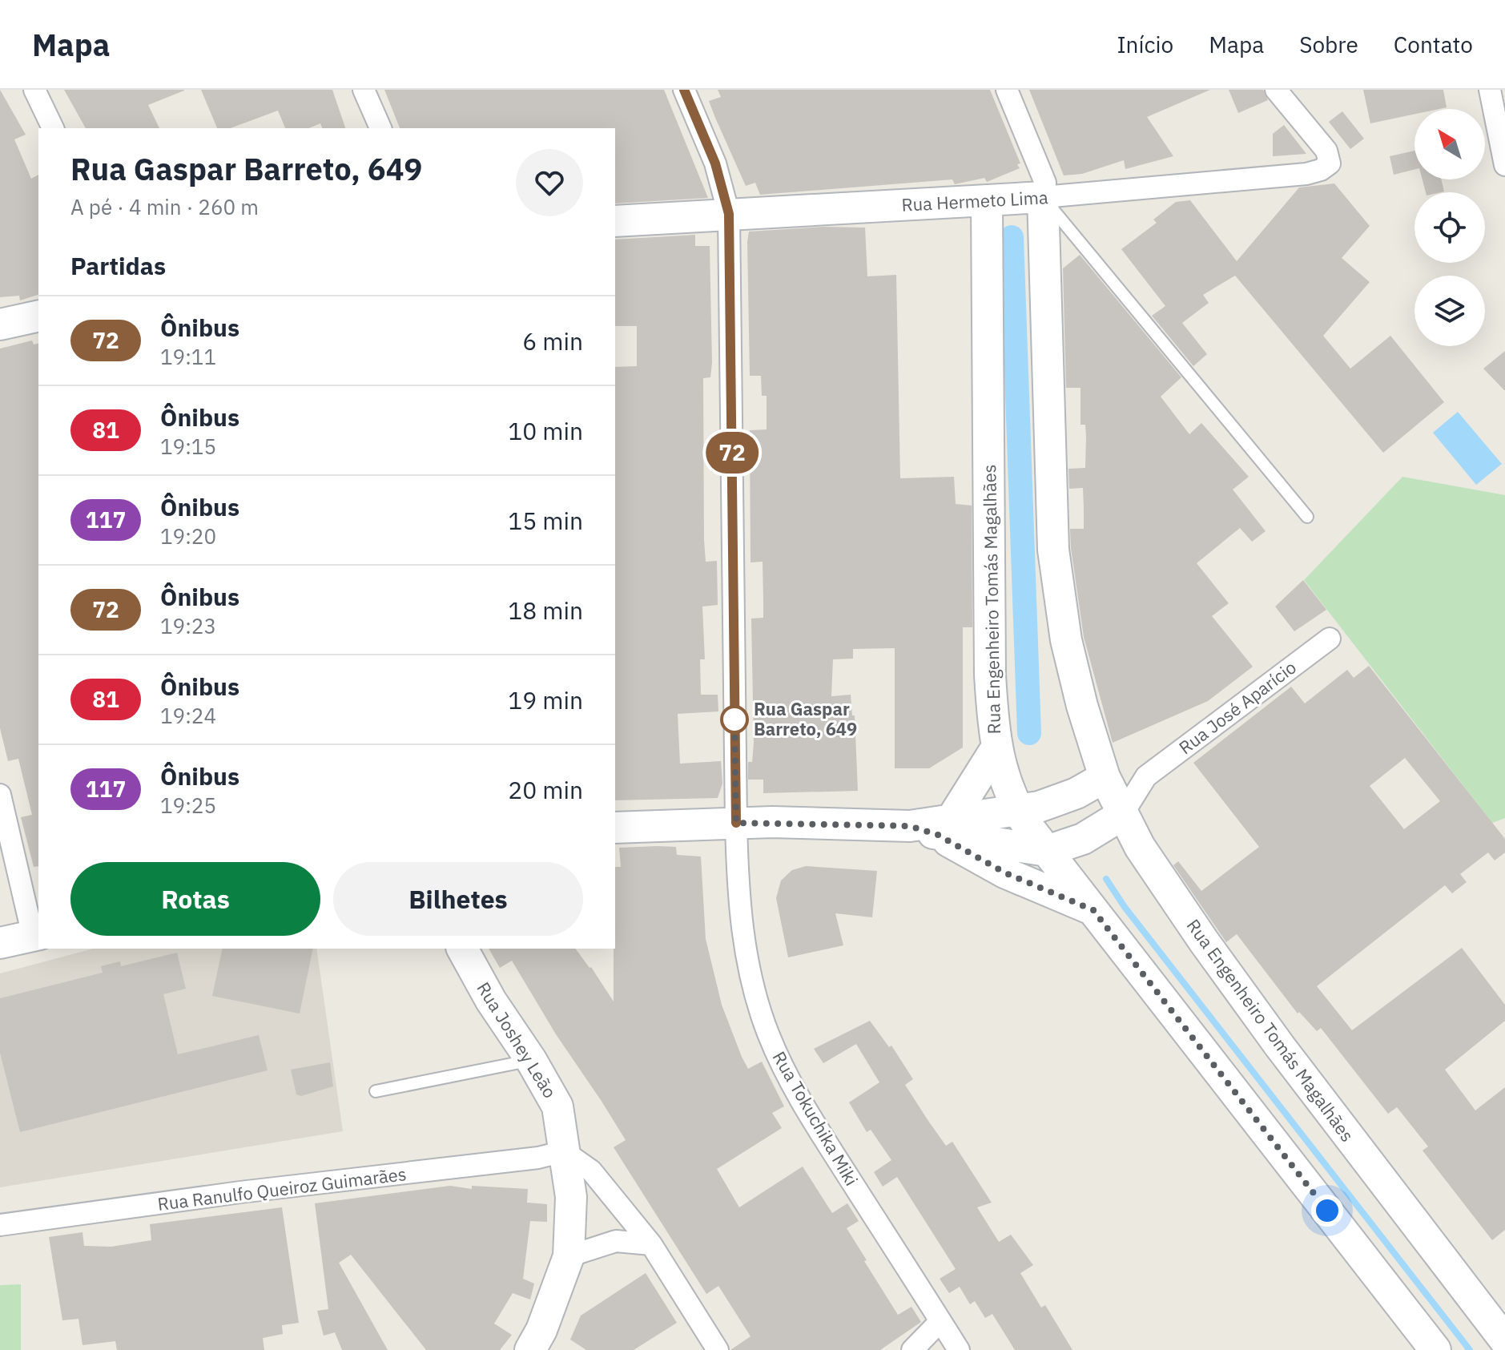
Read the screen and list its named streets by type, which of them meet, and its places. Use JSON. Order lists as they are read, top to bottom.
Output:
{
  "streets": {
    "street": [
      "Rua Hermeto Lima",
      "Rua Engenheiro Tomás Magalhães",
      "Rua José Aparício",
      "Rua Joshey Leão",
      "Rua Tokuchika Miki",
      "Rua Ranulfo Queiroz Guimarães"
    ]
  },
  "crossings": [
    ["Rua Hermeto Lima", "Rua Engenheiro Tomás Magalhães"],
    ["Rua Hermeto Lima", "Rua Tokuchika Miki"],
    ["Rua Engenheiro Tomás Magalhães", "Rua José Aparício"],
    ["Rua Joshey Leão", "Rua Ranulfo Queiroz Guimarães"]
  ],
  "places": ["Rua Gaspar Barreto, 649"],
  "lines": ["bus line 72"],
  "north": "top left",
  "page": {
    "header": "Mapa",
    "nav": [
      "Início",
      "Mapa",
      "Sobre",
      "Contato"
    ],
    "on_map": "72",
    "heading": [
      ["Rua Gaspar Barreto, 649", "A pé · 4 min · 260 m"],
      "Partidas"
    ],
    "list": [
      {
        "mark": "72",
        "name": "Ônibus",
        "note": "19:11",
        "value": "6 min"
      },
      {
        "mark": "81",
        "name": "Ônibus",
        "note": "19:15",
        "value": "10 min"
      },
      {
        "mark": "117",
        "name": "Ônibus",
        "note": "19:20",
        "value": "15 min"
      },
      {
        "mark": "72",
        "name": "Ônibus",
        "note": "19:23",
        "value": "18 min"
      },
      {
        "mark": "81",
        "name": "Ônibus",
        "note": "19:24",
        "value": "19 min"
      },
      {
        "mark": "117",
        "name": "Ônibus",
        "note": "19:25",
        "value": "20 min"
      }
    ],
    "buttons": ["Rotas", "Bilhetes"]
  }
}
